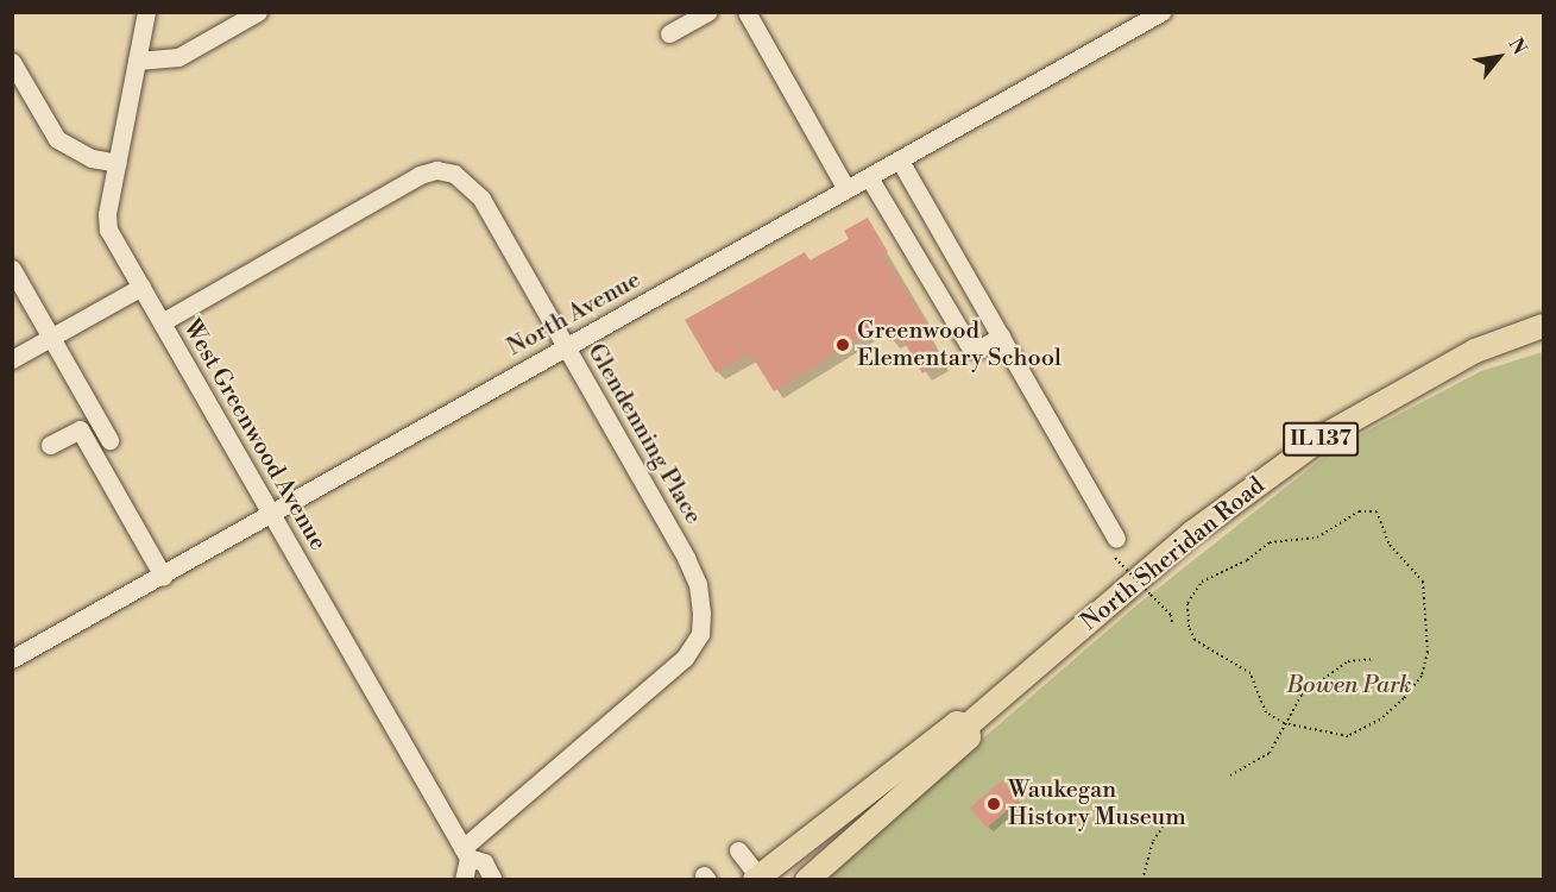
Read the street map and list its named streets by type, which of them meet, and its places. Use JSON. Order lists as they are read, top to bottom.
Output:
{
  "streets": {
    "main road": ["IL 137", "North Sheridan Road"],
    "street": ["North Avenue", "Glendenning Place", "West Greenwood Avenue"]
  },
  "crossings": [
    ["North Avenue", "Glendenning Place"],
    ["North Avenue", "West Greenwood Avenue"],
    ["Glendenning Place", "West Greenwood Avenue"]
  ],
  "parks": ["Bowen Park"],
  "places": ["Greenwood Elementary School", "Waukegan History Museum"],
  "north": "top right"
}
